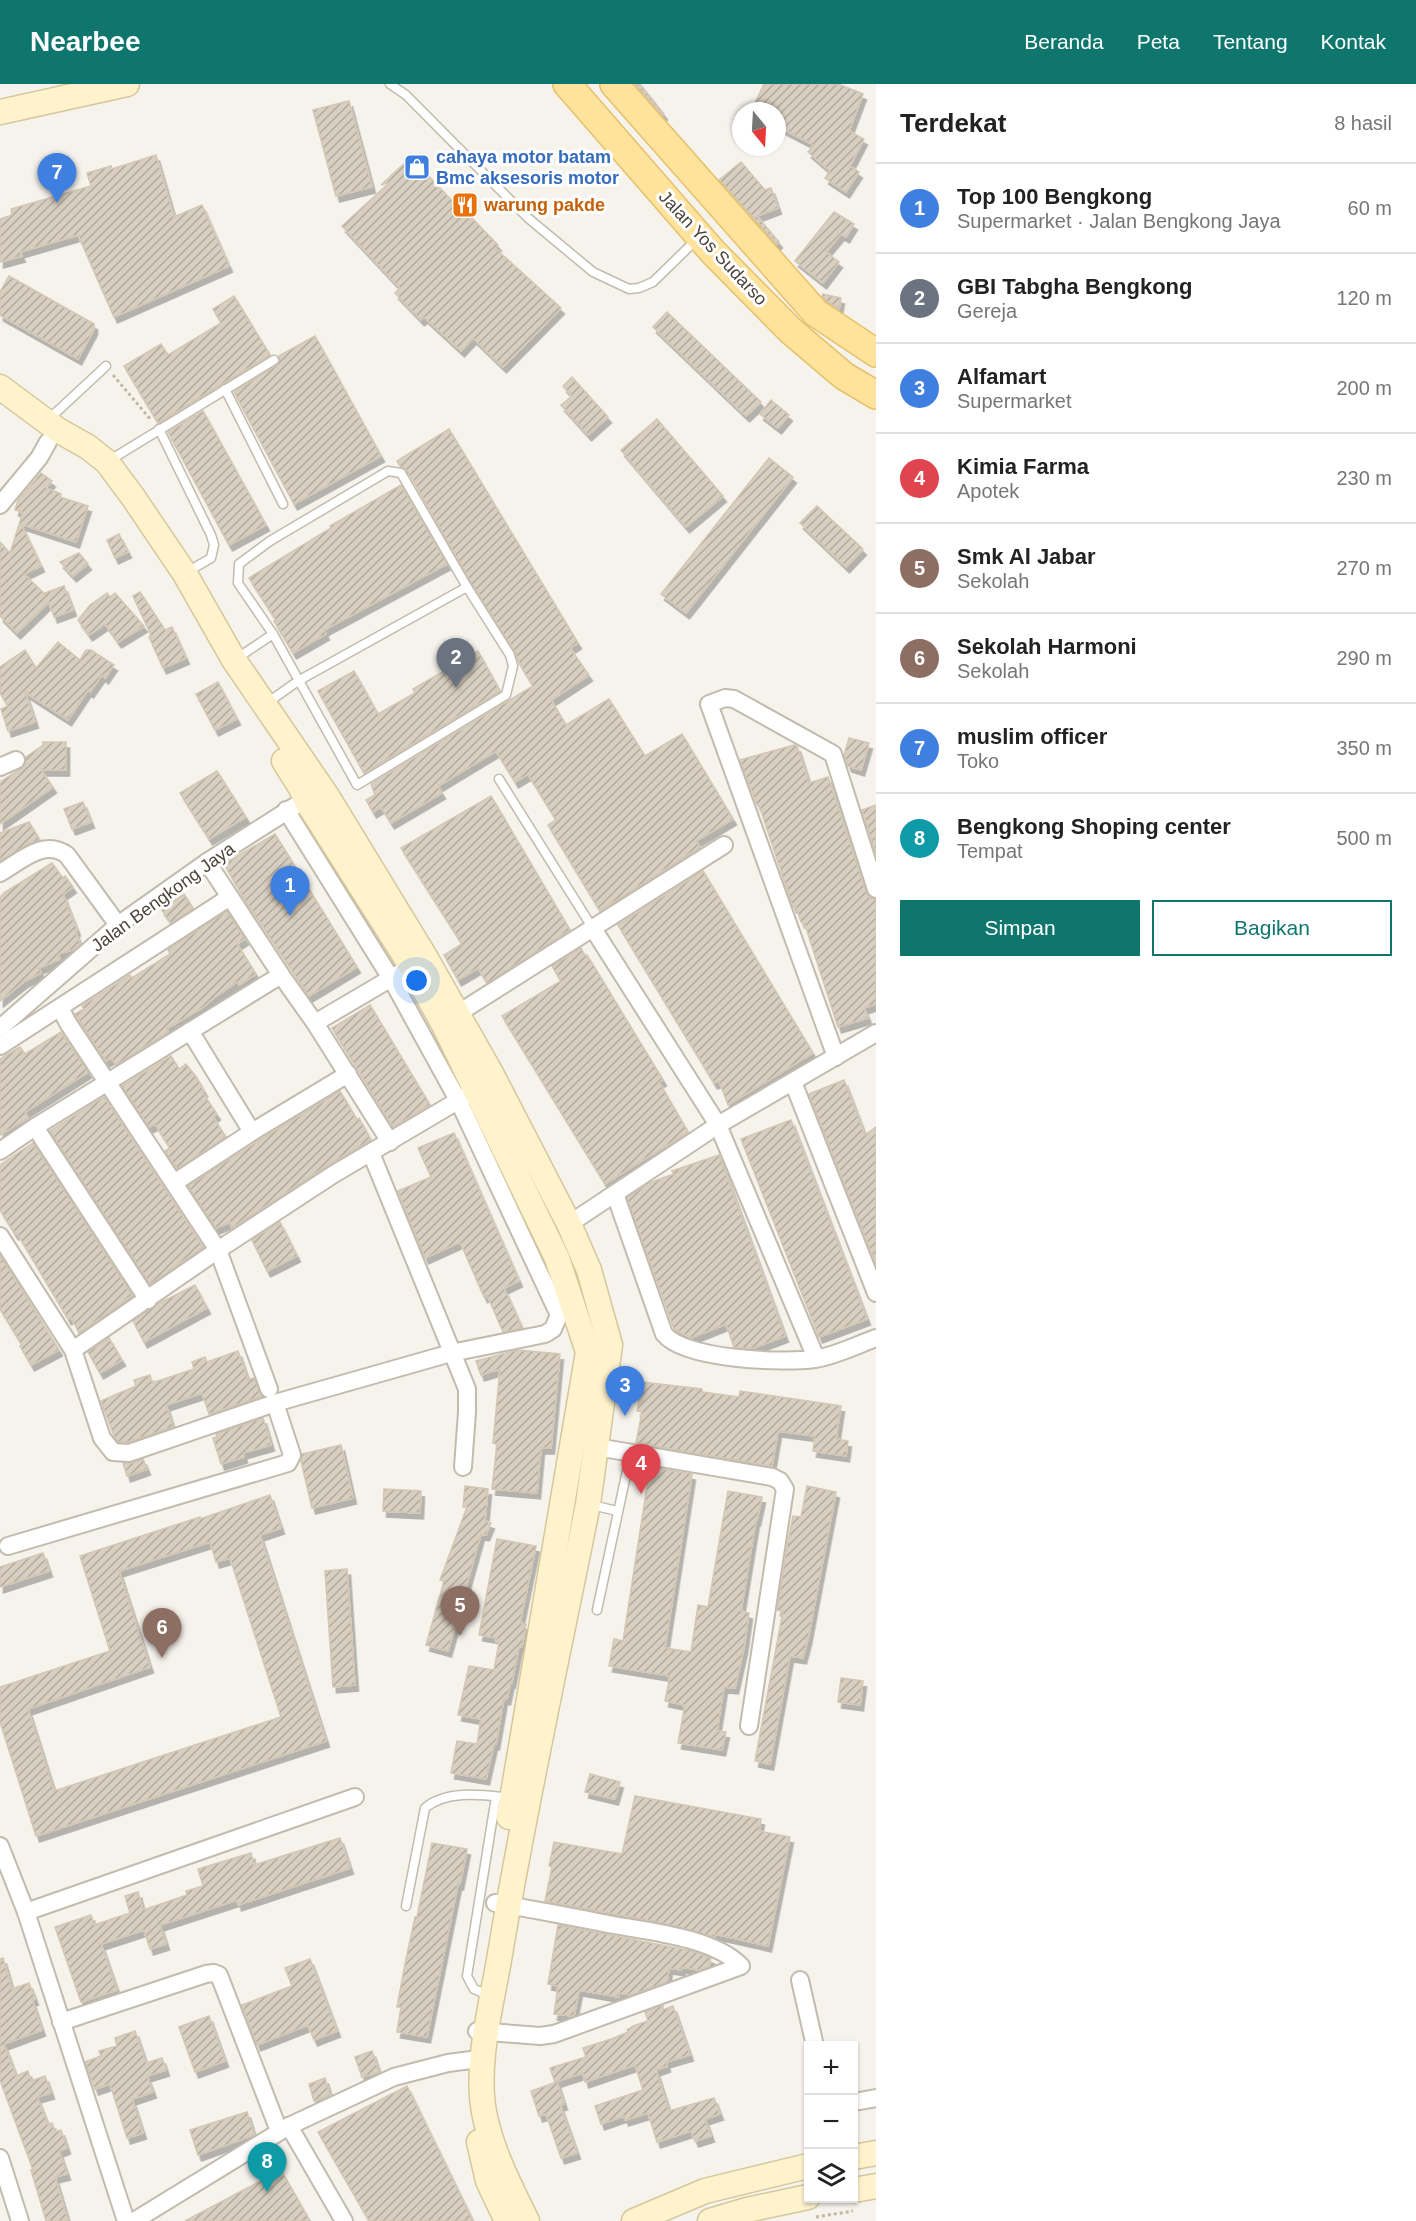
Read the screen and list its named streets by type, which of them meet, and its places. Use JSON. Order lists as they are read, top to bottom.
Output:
{
  "streets": {
    "main road": ["Jalan Yos Sudarso"],
    "street": ["Jalan Bengkong Jaya"]
  },
  "places": {
    "shop": ["cahaya motor batam Bmc aksesoris motor"],
    "restaurant": ["warung pakde"]
  },
  "north": "bottom",
  "page": {
    "header": "Nearbee",
    "nav": [
      "Beranda",
      "Peta",
      "Tentang",
      "Kontak"
    ],
    "heading": ["Terdekat", "8 hasil"],
    "pins": [
      "7",
      "2",
      "1",
      "3",
      "4",
      "5",
      "6",
      "8"
    ],
    "list": [
      {
        "mark": "1",
        "name": "Top 100 Bengkong",
        "note": "Supermarket · Jalan Bengkong Jaya",
        "value": "60 m"
      },
      {
        "mark": "2",
        "name": "GBI Tabgha Bengkong",
        "note": "Gereja",
        "value": "120 m"
      },
      {
        "mark": "3",
        "name": "Alfamart",
        "note": "Supermarket",
        "value": "200 m"
      },
      {
        "mark": "4",
        "name": "Kimia Farma",
        "note": "Apotek",
        "value": "230 m"
      },
      {
        "mark": "5",
        "name": "Smk Al Jabar",
        "note": "Sekolah",
        "value": "270 m"
      },
      {
        "mark": "6",
        "name": "Sekolah Harmoni",
        "note": "Sekolah",
        "value": "290 m"
      },
      {
        "mark": "7",
        "name": "muslim officer",
        "note": "Toko",
        "value": "350 m"
      },
      {
        "mark": "8",
        "name": "Bengkong Shoping center",
        "note": "Tempat",
        "value": "500 m"
      }
    ],
    "buttons": ["Simpan", "Bagikan"],
    "map_buttons": ["+", "−"]
  }
}
